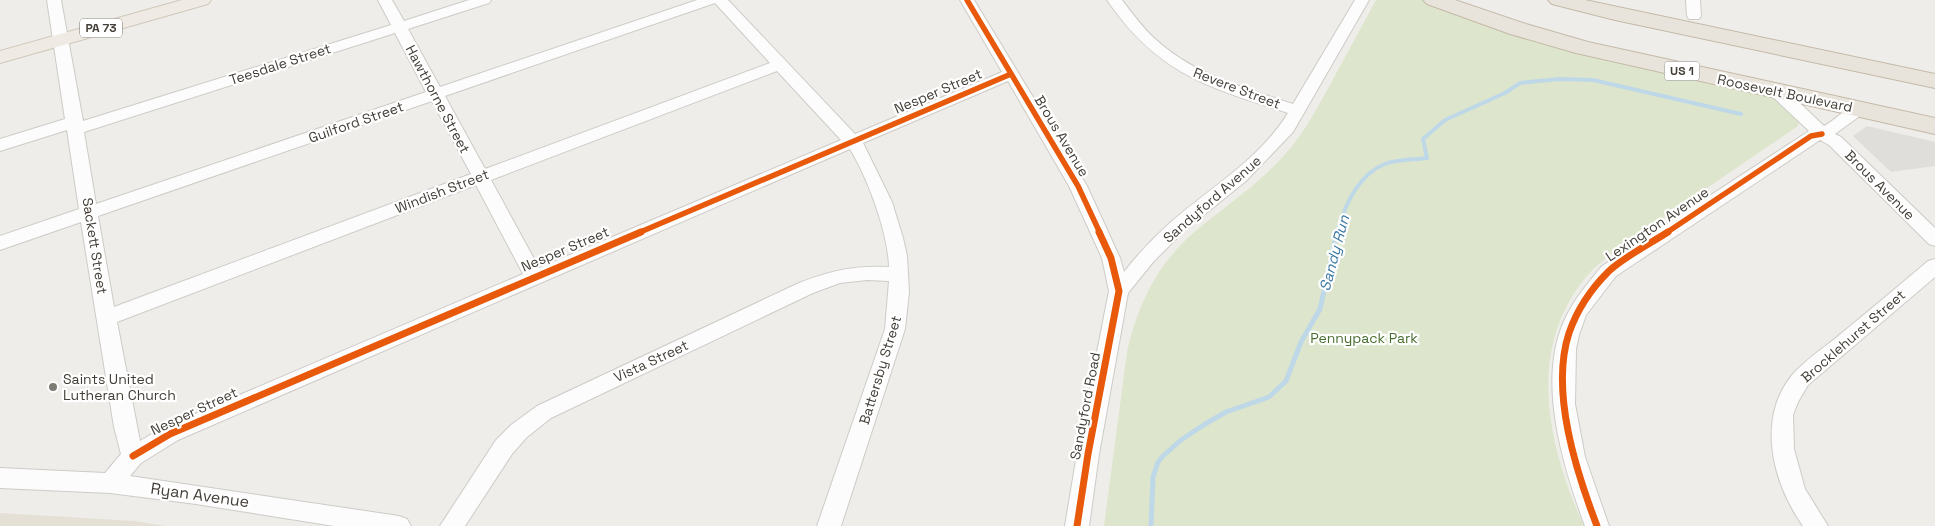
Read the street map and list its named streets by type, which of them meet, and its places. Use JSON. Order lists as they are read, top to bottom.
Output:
{
  "streets": {
    "highway": ["US 1", "Roosevelt Boulevard"],
    "main road": ["PA 73"],
    "street": [
      "Teesdale Street",
      "Revere Street",
      "Nesper Street",
      "Hawthorne Street",
      "Guilford Street",
      "Brous Avenue",
      "Windish Street",
      "Sandyford Avenue",
      "Lexington Avenue",
      "Sackett Street",
      "Brocklehurst Street",
      "Vista Street",
      "Battersby Street",
      "Sandyford Road",
      "Ryan Avenue"
    ]
  },
  "crossings": [
    ["PA 73", "Sackett Street"],
    ["Teesdale Street", "Hawthorne Street"],
    ["Teesdale Street", "Sackett Street"],
    ["Revere Street", "Sandyford Avenue"],
    ["Nesper Street", "Hawthorne Street"],
    ["Nesper Street", "Brous Avenue"],
    ["Nesper Street", "Sackett Street"],
    ["Nesper Street", "Battersby Street"],
    ["Roosevelt Boulevard", "Lexington Avenue"],
    ["Hawthorne Street", "Guilford Street"],
    ["Hawthorne Street", "Windish Street"],
    ["Guilford Street", "Sackett Street"],
    ["Brous Avenue", "Sandyford Avenue"],
    ["Brous Avenue", "Lexington Avenue"],
    ["Brous Avenue", "Sandyford Road"],
    ["Windish Street", "Sackett Street"],
    ["Windish Street", "Battersby Street"],
    ["Sandyford Avenue", "Sandyford Road"],
    ["Vista Street", "Battersby Street"]
  ],
  "water": ["Sandy Run"],
  "parks": ["Pennypack Park"],
  "places": ["Saints United Lutheran Church"]
}
